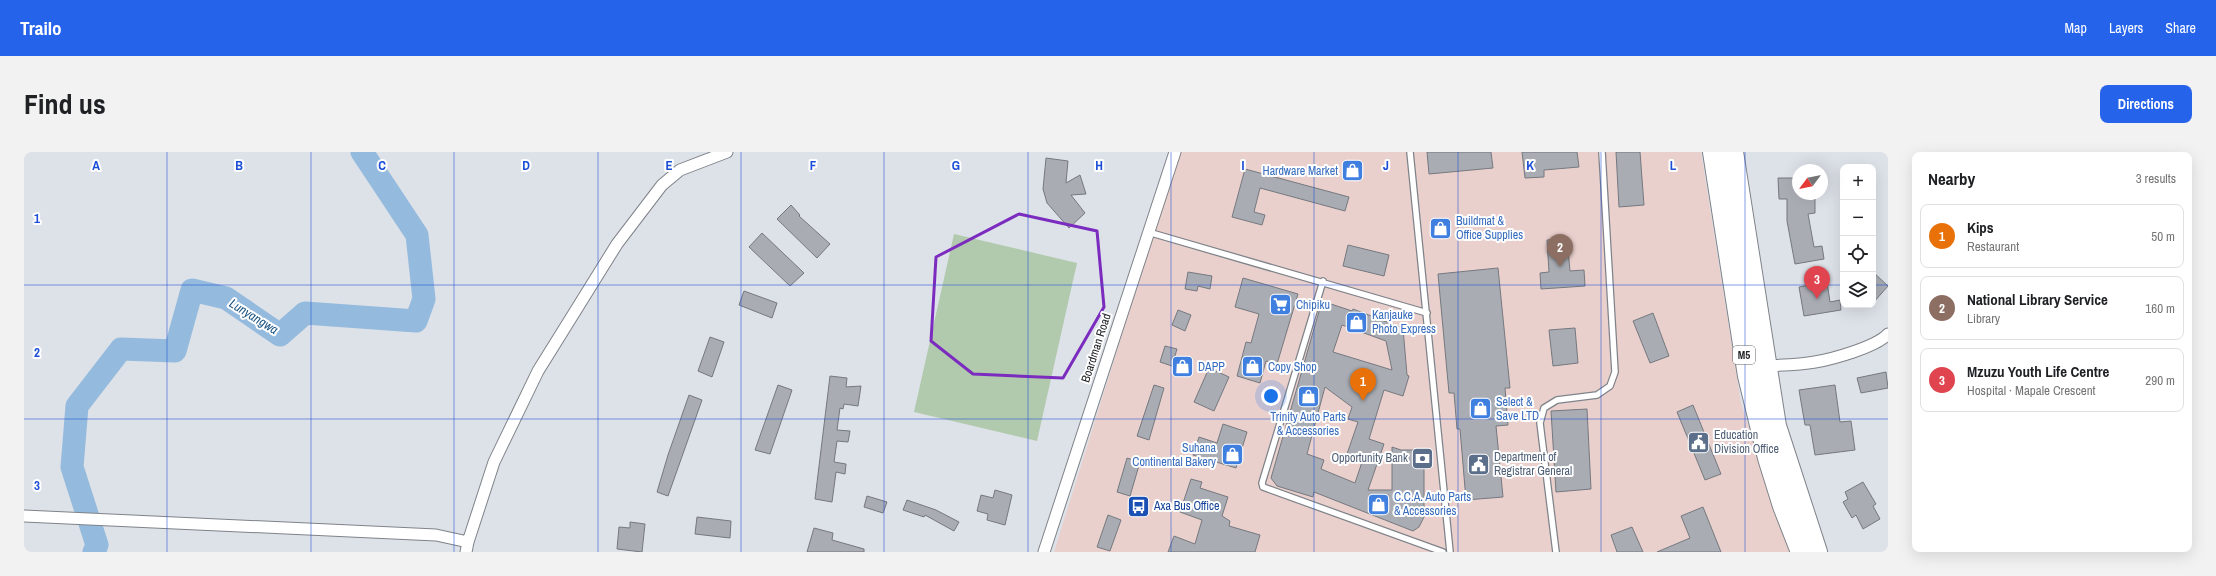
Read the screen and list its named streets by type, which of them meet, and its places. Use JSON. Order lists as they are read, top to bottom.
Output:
{
  "streets": {
    "highway": ["M5"],
    "street": ["Boardman Road"]
  },
  "water": ["Lunyangwa"],
  "places": {
    "shop": [
      "Hardware Market",
      "Buildmat & Office Supplies",
      "Kanjauke Photo Express",
      "DAPP",
      "Copy Shop",
      "Trinity Auto Parts & Accessories",
      "Select & Save LTD",
      "Suhana Continental Bakery",
      "C.C.A. Auto Parts & Accessories"
    ],
    "supermarket": ["Chipiku"],
    "public building": ["Education Division Office", "Department of Registrar General"],
    "bank": ["Opportunity Bank"],
    "bus stop": ["Axa Bus Office"]
  },
  "north": "bottom left",
  "page": {
    "header": "Trailo",
    "nav": ["Map", "Layers", "Share"],
    "title": "Find us",
    "buttons": "Directions",
    "heading": ["Nearby", "3 results"],
    "map_buttons": ["+", "−"],
    "list": [
      {
        "mark": "1",
        "name": "Kips",
        "note": "Restaurant",
        "value": "50 m"
      },
      {
        "mark": "2",
        "name": "National Library Service",
        "note": "Library",
        "value": "160 m"
      },
      {
        "mark": "3",
        "name": "Mzuzu Youth Life Centre",
        "note": "Hospital · Mapale Crescent",
        "value": "290 m"
      }
    ],
    "pins": ["2", "3", "1"]
  },
  "grid": {
    "columns": [
      "A",
      "B",
      "C",
      "D",
      "E",
      "F",
      "G",
      "H",
      "I",
      "J",
      "K",
      "L"
    ],
    "rows": ["1", "2", "3"]
  }
}
